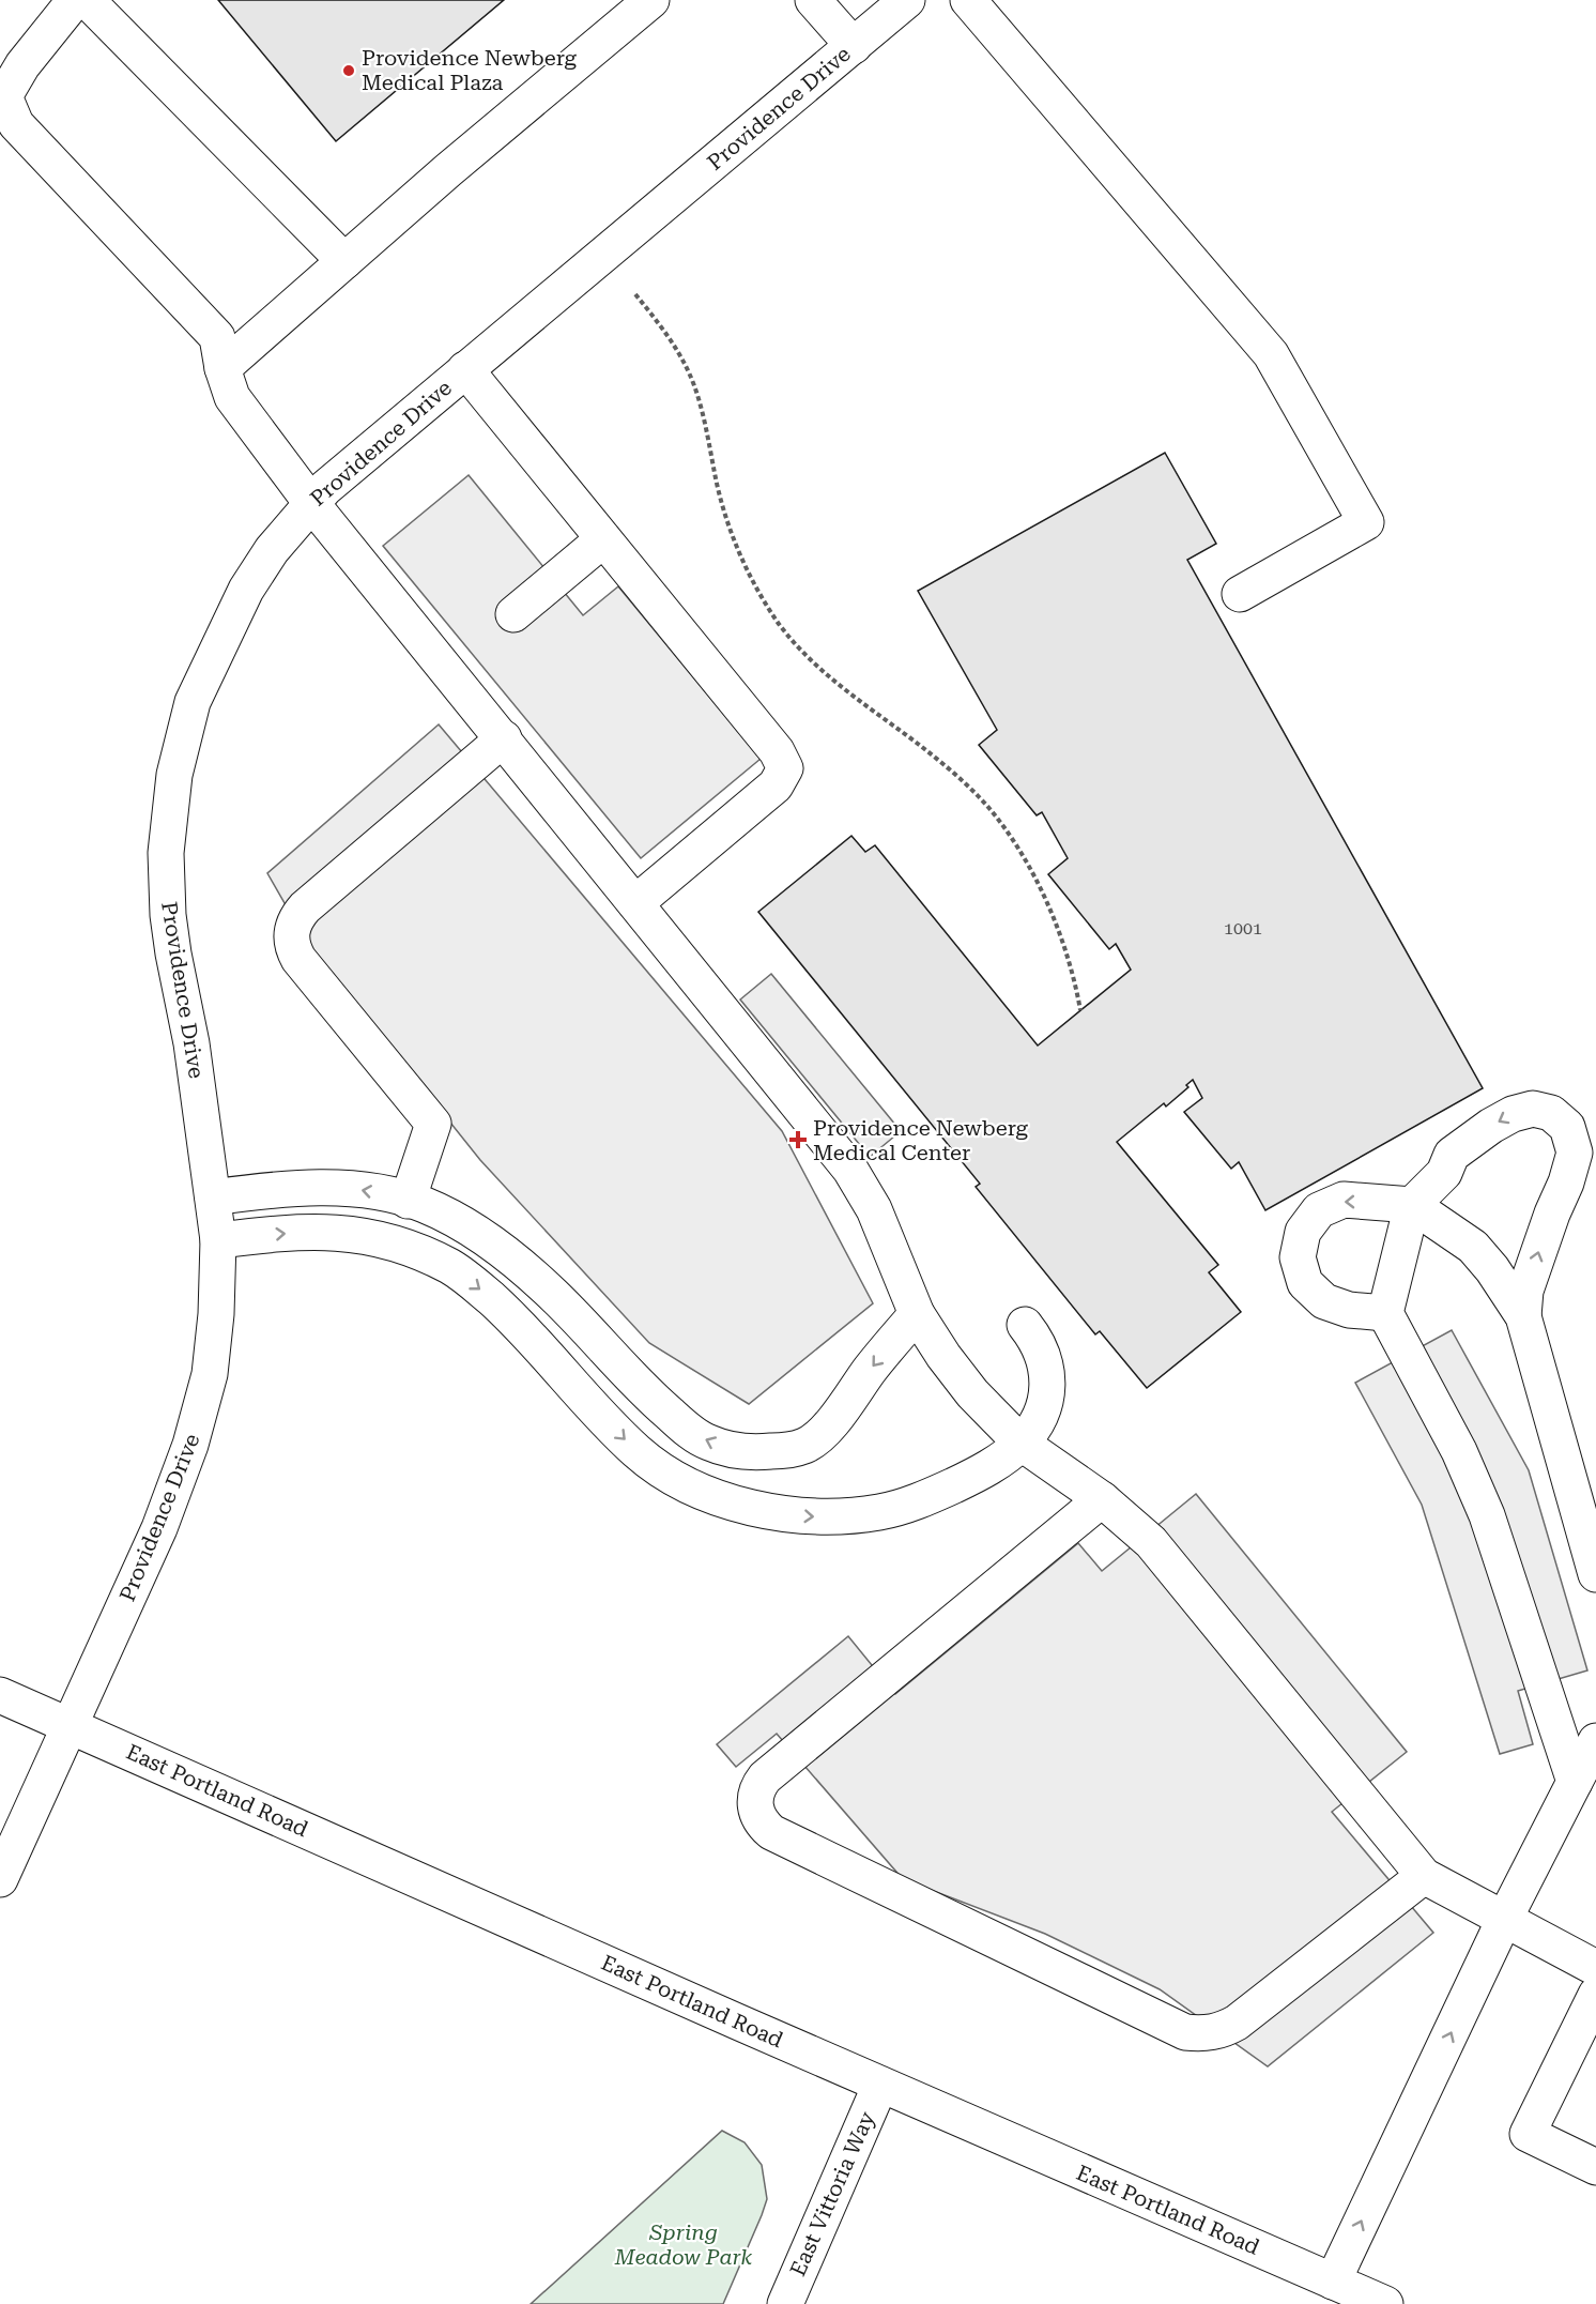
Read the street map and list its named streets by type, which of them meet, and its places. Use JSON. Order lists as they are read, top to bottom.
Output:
{
  "streets": {
    "main road": ["Providence Drive", "East Portland Road", "East Vittoria Way"]
  },
  "crossings": [
    ["Providence Drive", "East Portland Road"],
    ["East Portland Road", "East Vittoria Way"]
  ],
  "parks": ["Spring Meadow Park"],
  "places": {
    "other": ["Providence Newberg Medical Plaza"],
    "health": ["Providence Newberg Medical Center"]
  },
  "house_numbers": ["1001"]
}
